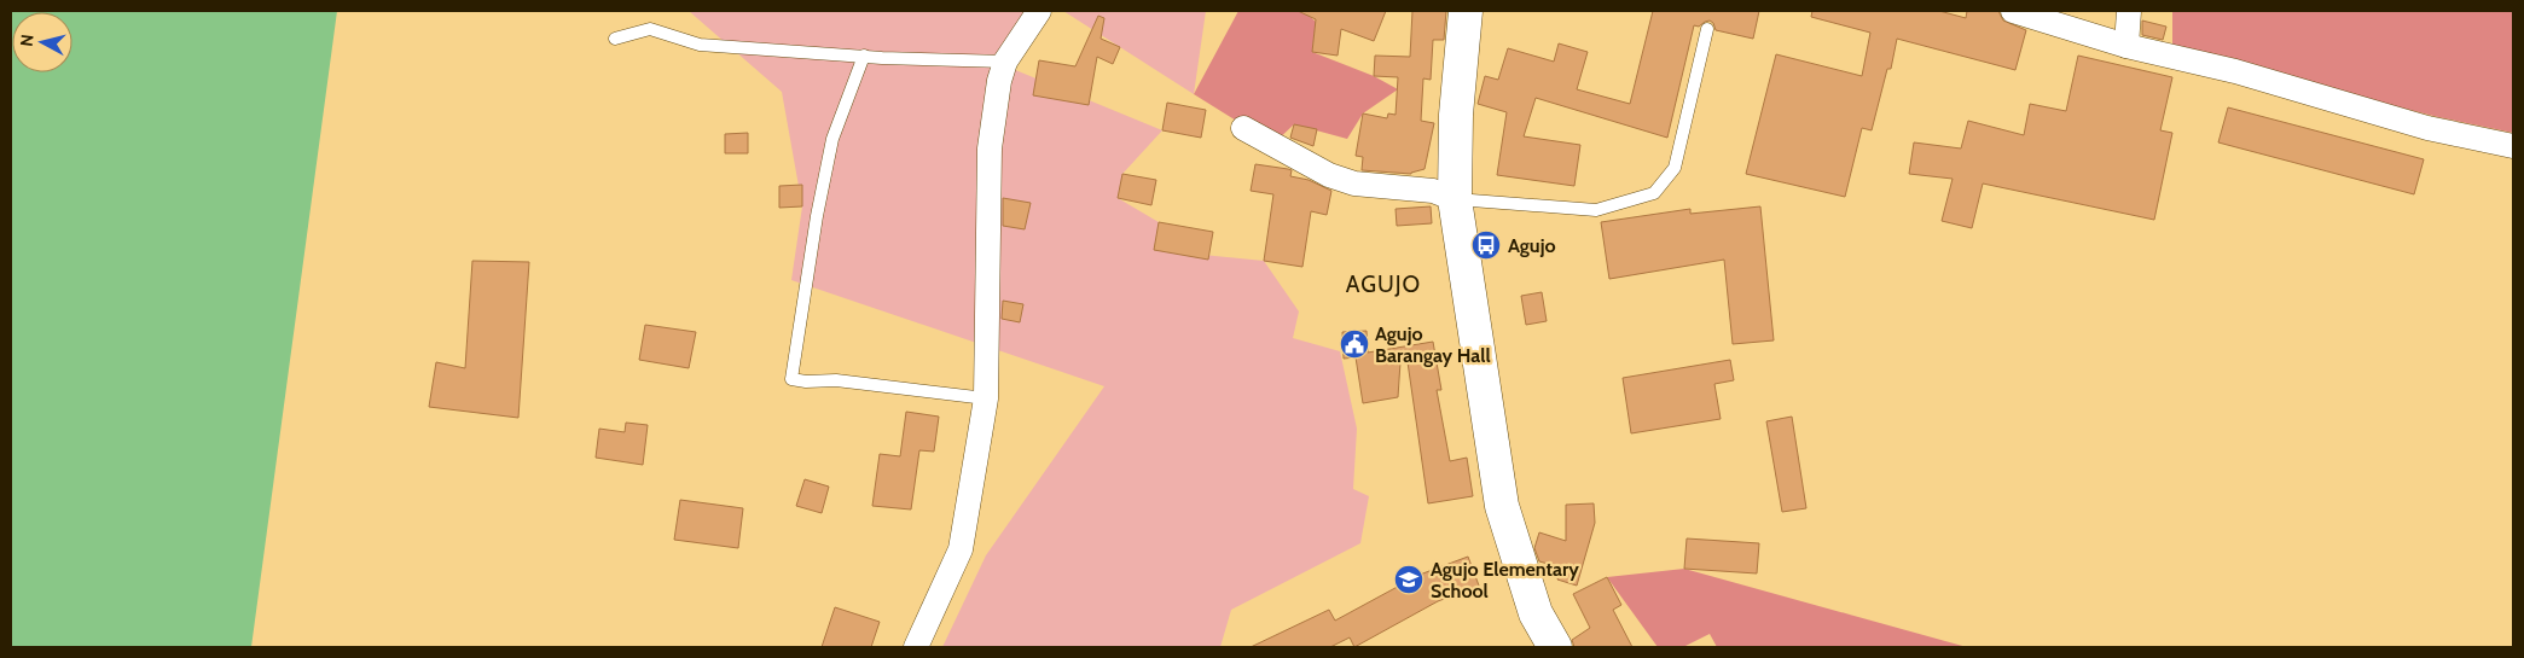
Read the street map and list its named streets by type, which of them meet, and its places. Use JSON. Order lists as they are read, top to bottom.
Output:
{
  "districts": ["AGUJO"],
  "places": {
    "bus stop": ["Agujo"],
    "public building": ["Agujo Barangay Hall"],
    "school or university": ["Agujo Elementary School"]
  },
  "north": "left"
}
